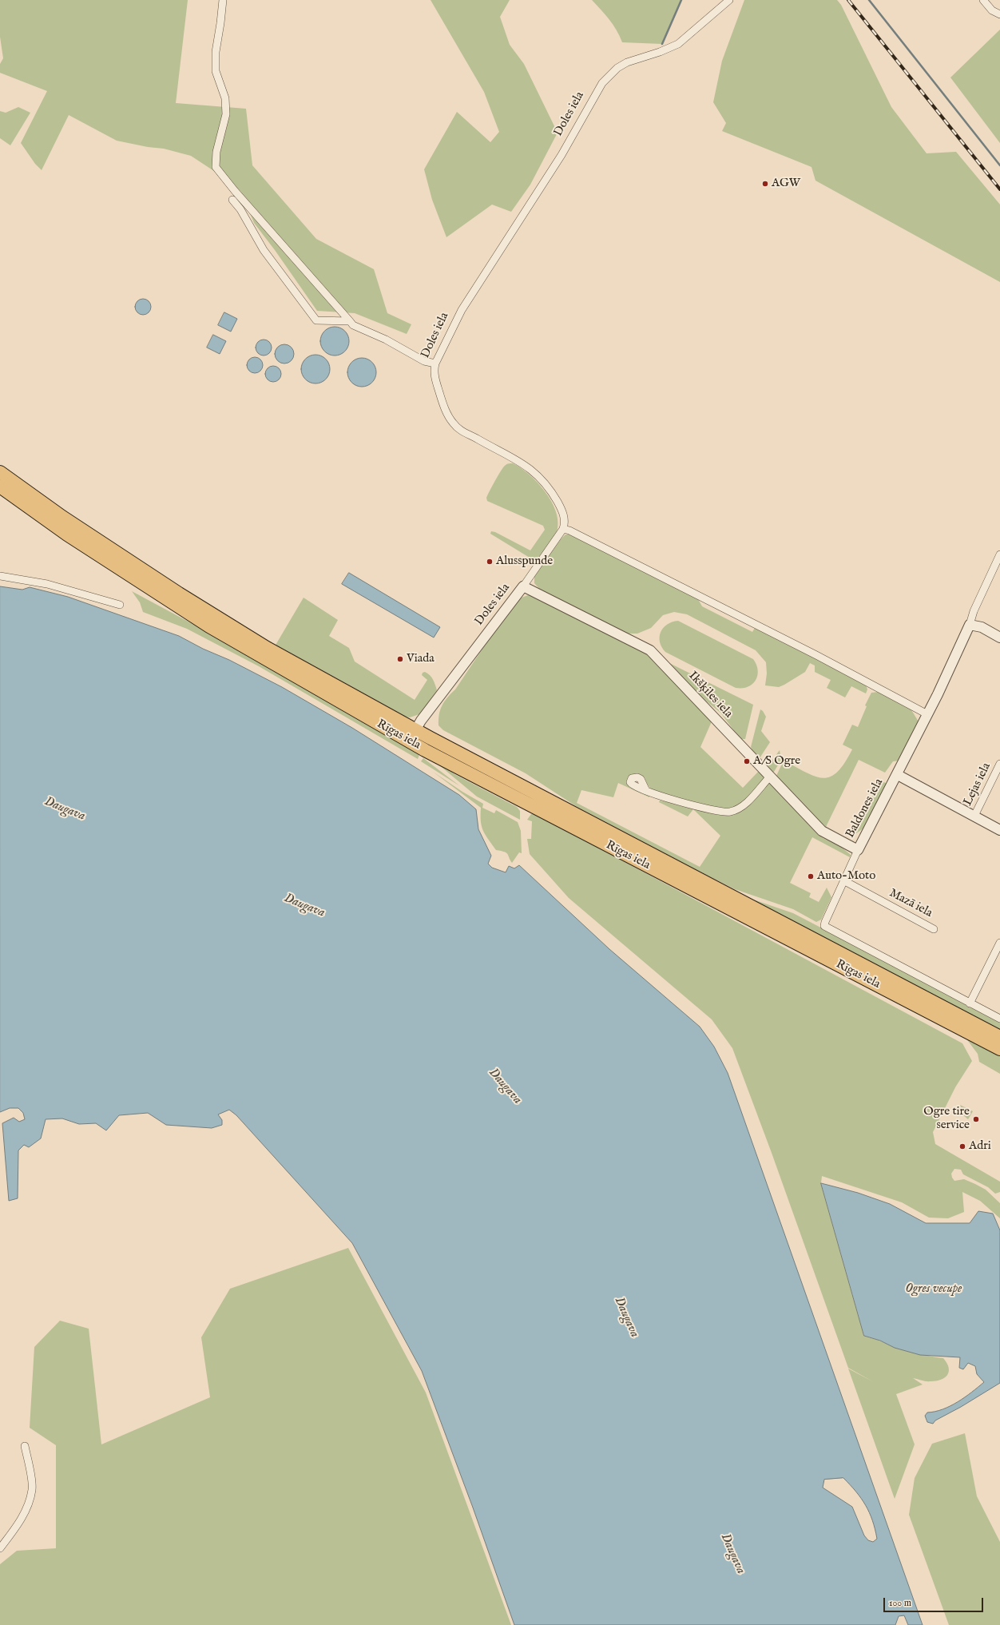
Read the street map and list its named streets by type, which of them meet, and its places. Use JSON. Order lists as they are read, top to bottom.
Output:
{
  "streets": {
    "highway": ["Rīgas iela"],
    "street": [
      "Doles iela",
      "Ikšķiles iela",
      "Lejas iela",
      "Baldones iela",
      "Mazā iela"
    ]
  },
  "crossings": [
    ["Doles iela", "Ikšķiles iela"],
    ["Doles iela", "Rīgas iela"],
    ["Ikšķiles iela", "Baldones iela"],
    ["Baldones iela", "Mazā iela"]
  ],
  "water": ["Daugava", "Ogres vecupe"],
  "places": [
    "AGW",
    "Alusspunde",
    "Viada",
    "A/S Ogre",
    "Auto-Moto",
    "Ogre tire service",
    "Adri"
  ],
  "scale_bar": "100 m"
}
